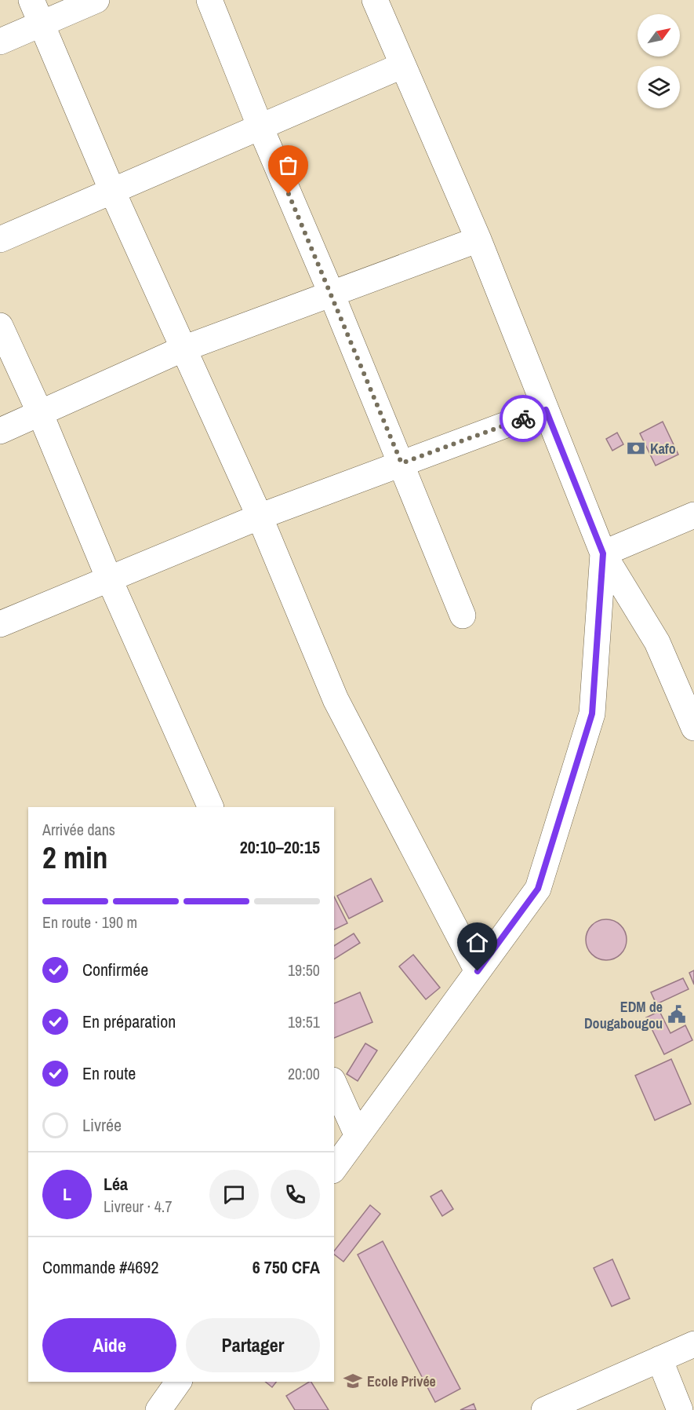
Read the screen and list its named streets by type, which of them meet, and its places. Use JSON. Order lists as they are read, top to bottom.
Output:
{
  "places": {
    "bank": ["Kafo"],
    "public building": ["EDM de Dougabougou"],
    "school or university": ["Ecole Privée"]
  },
  "north": "top right",
  "page": {
    "heading": ["2 min", "Arrivée dans", "20:10–20:15"],
    "panel": [
      "Léa",
      "Livreur · 4.7",
      "Commande #4692",
      "6 750 CFA"
    ],
    "bar": "En route · 190 m",
    "list": [
      ["Confirmée", "19:50"],
      ["En préparation", "19:51"],
      ["En route", "20:00"],
      "Livrée"
    ],
    "round": "L",
    "buttons": ["Aide", "Partager"]
  }
}
